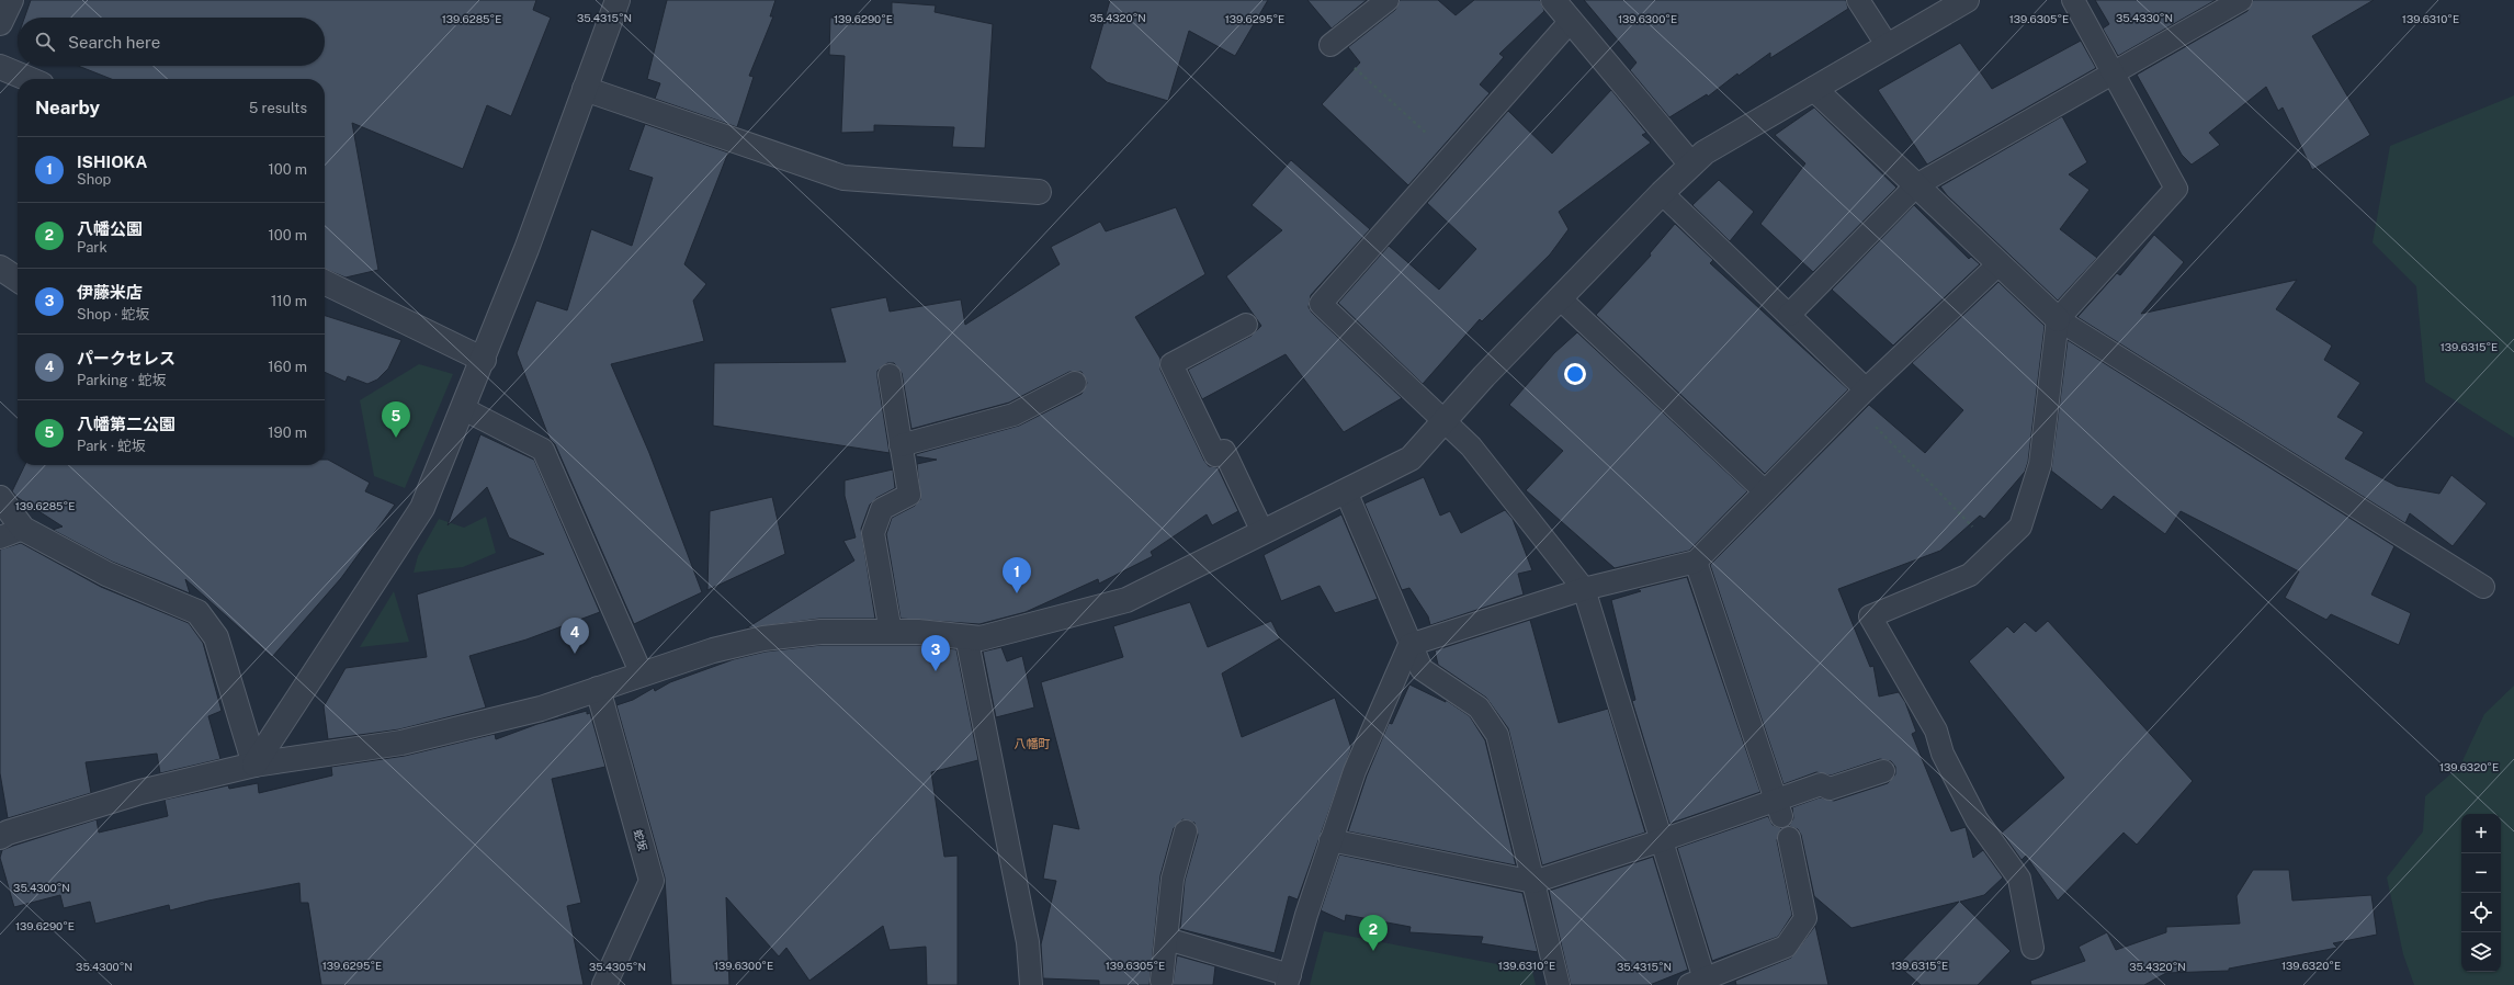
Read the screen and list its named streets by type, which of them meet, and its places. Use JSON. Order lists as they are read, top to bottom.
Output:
{
  "streets": {
    "street": ["蛇坂"]
  },
  "districts": ["八幡町"],
  "page": {
    "search": "Search here",
    "heading": ["Nearby", "5 results"],
    "list": [
      {
        "mark": "1",
        "name": "ISHIOKA",
        "note": "Shop",
        "value": "100 m"
      },
      {
        "mark": "2",
        "name": "八幡公園",
        "note": "Park",
        "value": "100 m"
      },
      {
        "mark": "3",
        "name": "伊藤米店",
        "note": "Shop · 蛇坂",
        "value": "110 m"
      },
      {
        "mark": "4",
        "name": "パークセレス",
        "note": "Parking · 蛇坂",
        "value": "160 m"
      },
      {
        "mark": "5",
        "name": "八幡第二公園",
        "note": "Park · 蛇坂",
        "value": "190 m"
      }
    ],
    "pins": [
      "5",
      "1",
      "4",
      "3",
      "2"
    ],
    "map_buttons": ["+", "−"]
  },
  "coordinates": [
    "35.4330°N",
    "35.4315°N",
    "35.4320°N",
    "139.6285°E",
    "139.6295°E",
    "139.6300°E",
    "139.6305°E",
    "139.6310°E",
    "139.6290°E",
    "139.6315°E",
    "139.6320°E",
    "35.4300°N",
    "35.4305°N"
  ]
}
